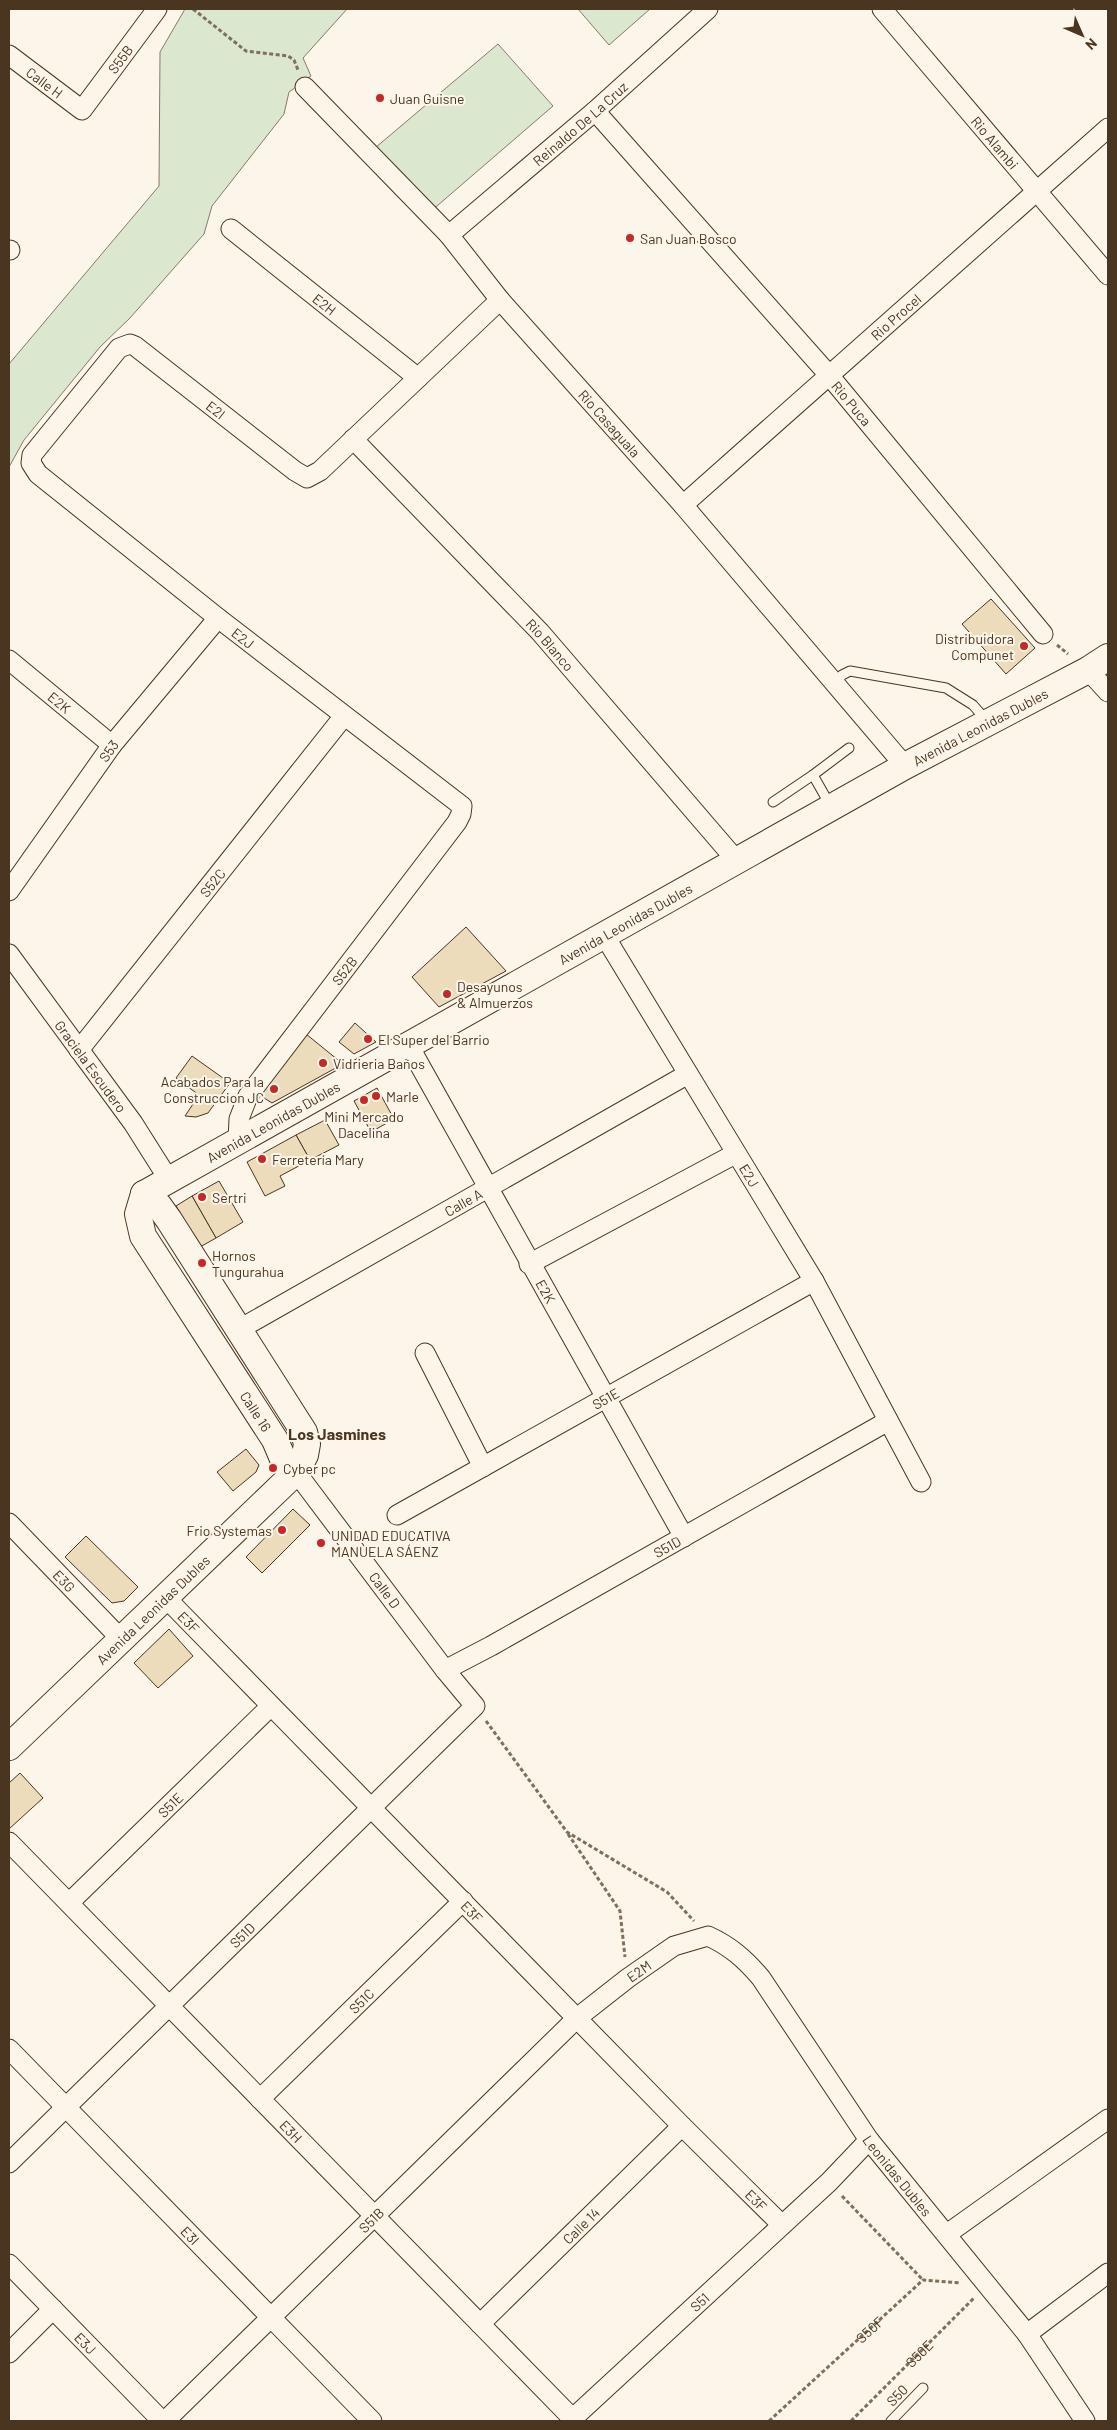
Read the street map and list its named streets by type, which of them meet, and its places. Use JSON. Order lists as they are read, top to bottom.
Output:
{
  "streets": {
    "main road": ["Avenida Leonidas Dubles", "Calle 16"],
    "street": [
      "S55B",
      "Calle H",
      "Reinaldo De La Cruz",
      "Rio Alambi",
      "E2H",
      "Rio Procel",
      "Rio Puca",
      "E2I",
      "Rio Casaguala",
      "E2J",
      "Rio Blanco",
      "E2K",
      "S53",
      "S52C",
      "S52B",
      "Graciela Escudero",
      "Calle A",
      "S51E",
      "S51D",
      "E3G",
      "Calle D",
      "E3F",
      "E2M",
      "S51C",
      "E3H",
      "Leonidas Dubles",
      "S51B",
      "Calle 14",
      "E3I",
      "S51",
      "E3J"
    ],
    "lane": ["S50"],
    "path": ["S50F", "S50E"]
  },
  "crossings": [
    ["S55B", "Calle H"],
    ["Reinaldo De La Cruz", "Rio Puca"],
    ["Reinaldo De La Cruz", "Rio Casaguala"],
    ["Rio Alambi", "Rio Procel"],
    ["Rio Procel", "Rio Puca"],
    ["Rio Procel", "Rio Casaguala"],
    ["E2I", "E2J"],
    ["E2I", "Rio Blanco"],
    ["Rio Casaguala", "Avenida Leonidas Dubles"],
    ["E2J", "Avenida Leonidas Dubles"],
    ["E2J", "S53"],
    ["E2J", "S52C"],
    ["E2J", "S52B"],
    ["E2J", "Calle A"],
    ["E2J", "S51E"],
    ["E2J", "S51D"],
    ["Rio Blanco", "Avenida Leonidas Dubles"],
    ["E2K", "Avenida Leonidas Dubles"],
    ["E2K", "S53"],
    ["E2K", "Calle A"],
    ["E2K", "S51E"],
    ["E2K", "S51D"],
    ["Avenida Leonidas Dubles", "S52B"],
    ["Avenida Leonidas Dubles", "Graciela Escudero"],
    ["Avenida Leonidas Dubles", "Calle 16"],
    ["Avenida Leonidas Dubles", "E3G"],
    ["Avenida Leonidas Dubles", "Calle D"],
    ["Avenida Leonidas Dubles", "E3F"],
    ["S52C", "Graciela Escudero"],
    ["S51E", "E3F"],
    ["S51E", "E3H"],
    ["Calle 16", "Calle D"],
    ["S51D", "Calle D"],
    ["S51D", "E3F"],
    ["S51D", "E3H"],
    ["S51D", "E3I"],
    ["E3F", "E2M"],
    ["E3F", "S51C"],
    ["E3F", "S51B"],
    ["E3F", "Calle 14"],
    ["E3F", "S51"],
    ["E2M", "Leonidas Dubles"],
    ["E2M", "S51B"],
    ["S51C", "E3H"],
    ["E3H", "S51B"],
    ["E3H", "Calle 14"],
    ["E3H", "S51"],
    ["Leonidas Dubles", "S51"],
    ["Leonidas Dubles", "S50E"],
    ["S51B", "E3I"],
    ["S51B", "E3J"]
  ],
  "districts": ["Los Jasmines"],
  "places": [
    "Juan Guisne",
    "San Juan Bosco",
    "Distribuidora Compunet",
    "Desayunos & Almuerzos",
    "El Super del Barrio",
    "Vidrieria Baños",
    "Acabados Para la Construccion JC",
    "Marle",
    "Mini Mercado Dacelina",
    "Ferretería Mary",
    "Sertri",
    "Hornos Tungurahua",
    "Cyber pc",
    "Frio Systemas",
    "UNIDAD EDUCATIVA MANUELA SÁENZ"
  ],
  "north": "bottom right"
}
